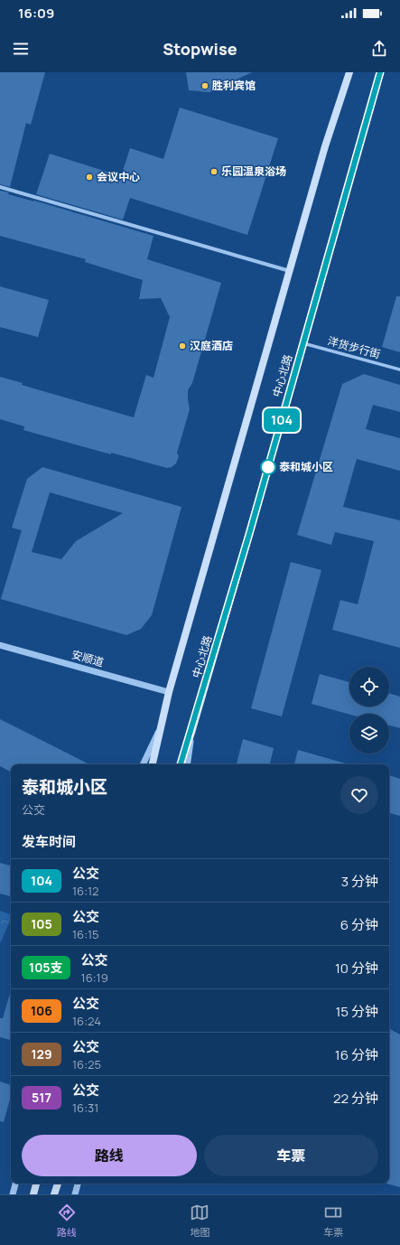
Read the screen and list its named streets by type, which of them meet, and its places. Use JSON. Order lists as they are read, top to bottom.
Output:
{
  "streets": {
    "main road": ["中心北路"],
    "street": ["洋货步行街", "安顺道"]
  },
  "crossings": [
    ["洋货步行街", "中心北路"],
    ["中心北路", "安顺道"]
  ],
  "places": [
    "胜利宾馆",
    "乐园温泉浴场",
    "会议中心",
    "汉庭酒店",
    "泰和城小区"
  ],
  "lines": ["bus line 104"],
  "page": {
    "status": "16:09",
    "header": "Stopwise",
    "on_map": "104",
    "heading": [
      ["泰和城小区", "公交"],
      "发车时间"
    ],
    "list": [
      {
        "mark": "104",
        "name": "公交",
        "note": "16:12",
        "value": "3 分钟"
      },
      {
        "mark": "105",
        "name": "公交",
        "note": "16:15",
        "value": "6 分钟"
      },
      {
        "mark": "105支",
        "name": "公交",
        "note": "16:19",
        "value": "10 分钟"
      },
      {
        "mark": "106",
        "name": "公交",
        "note": "16:24",
        "value": "15 分钟"
      },
      {
        "mark": "129",
        "name": "公交",
        "note": "16:25",
        "value": "16 分钟"
      },
      {
        "mark": "517",
        "name": "公交",
        "note": "16:31",
        "value": "22 分钟"
      }
    ],
    "buttons": ["路线", "车票"],
    "tabs": ["路线", "地图", "车票"]
  }
}
